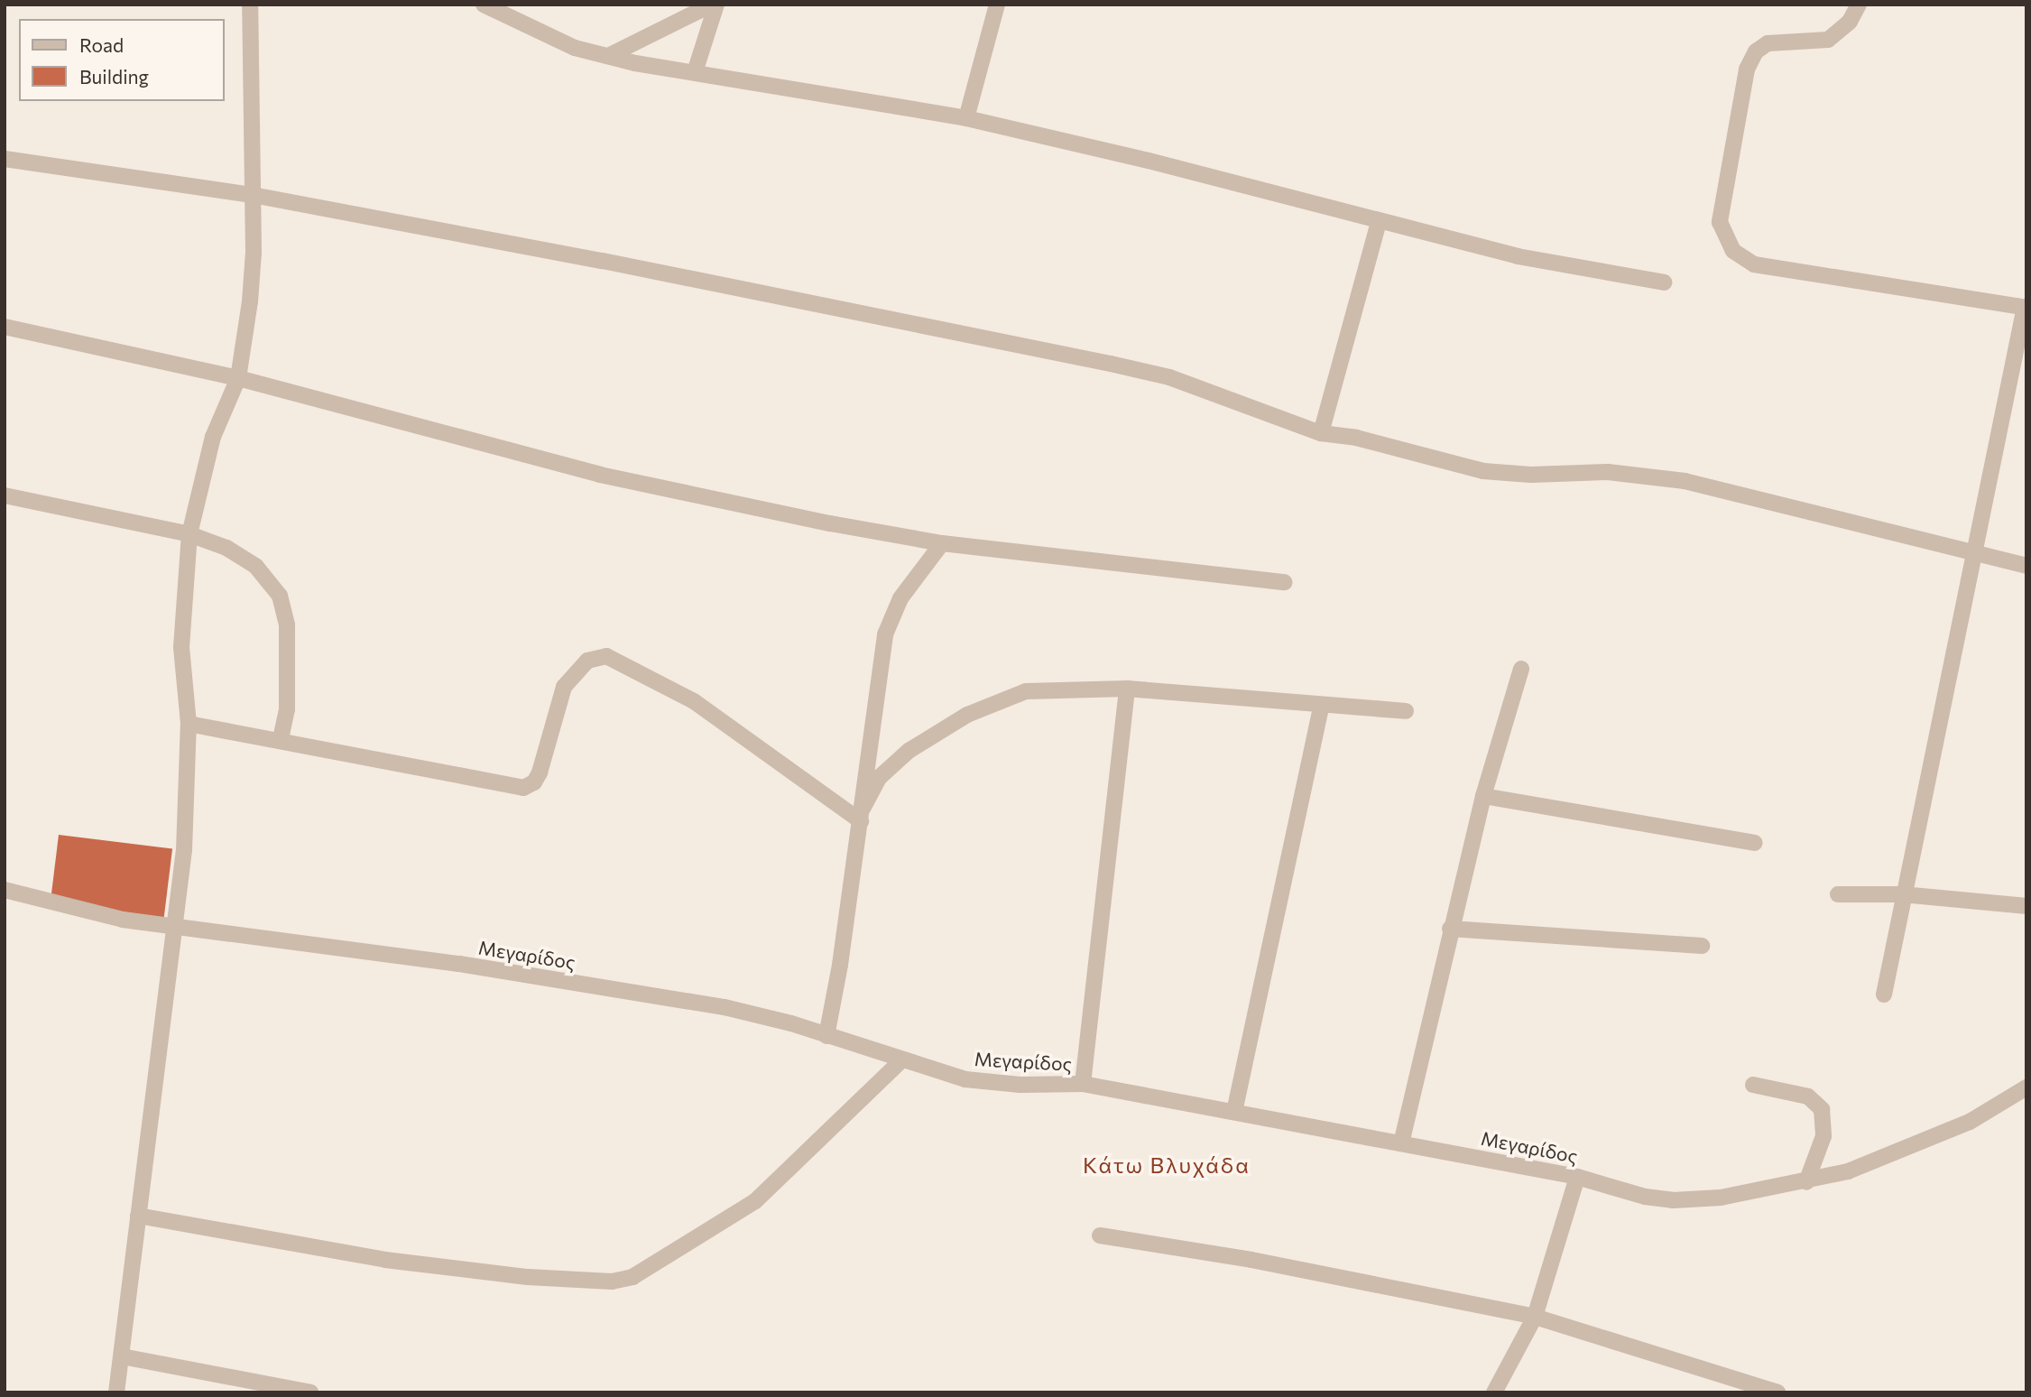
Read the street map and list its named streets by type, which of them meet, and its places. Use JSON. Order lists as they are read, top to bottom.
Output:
{
  "streets": {
    "street": ["Μεγαρίδος"]
  },
  "districts": ["Κάτω Βλυχάδα"],
  "legend": ["Road", "Building"]
}
